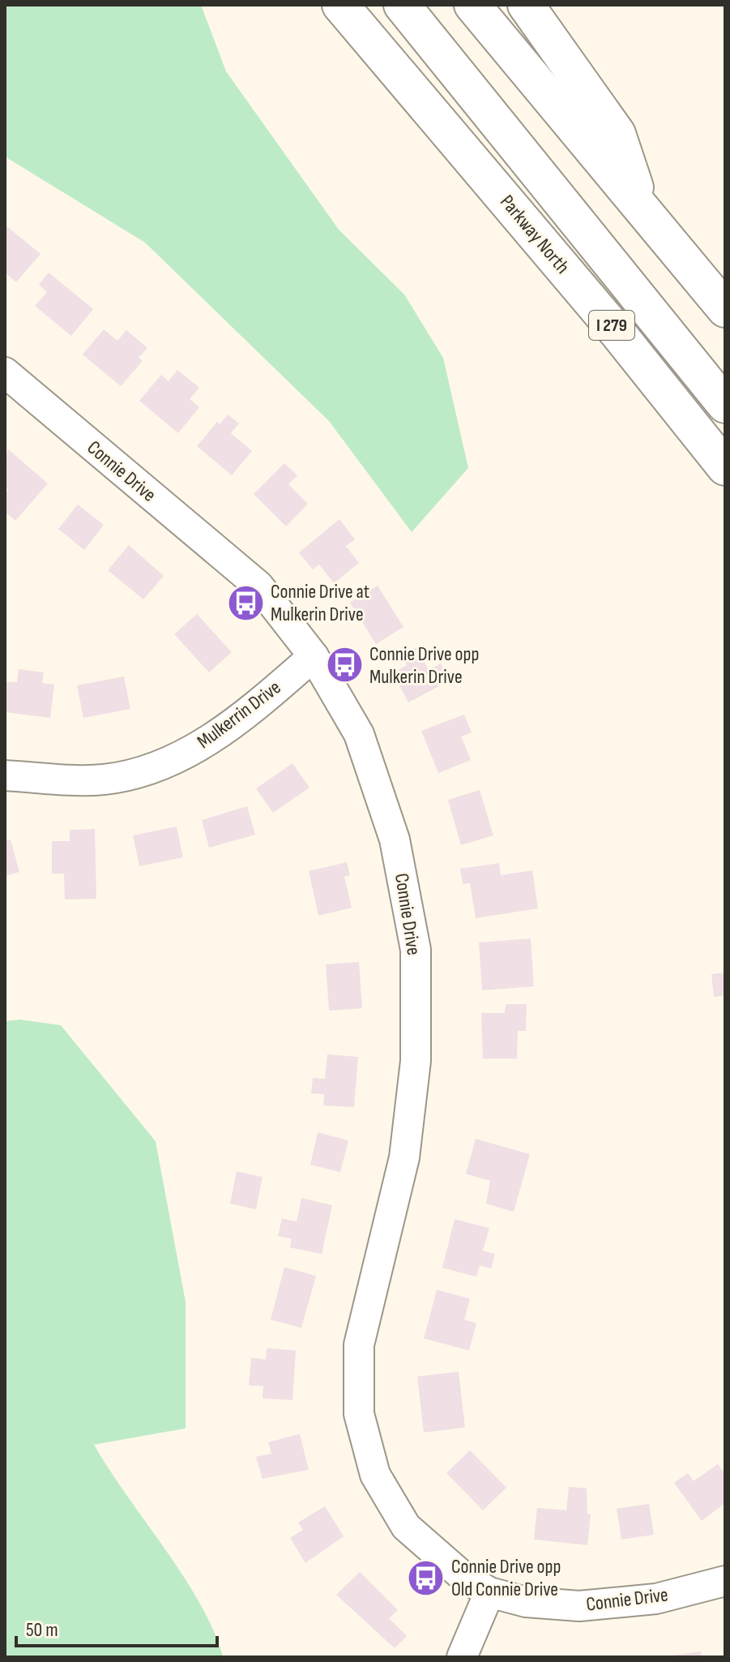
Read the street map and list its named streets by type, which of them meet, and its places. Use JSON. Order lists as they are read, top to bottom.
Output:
{
  "streets": {
    "highway": ["Parkway North", "I 279"],
    "street": ["Connie Drive", "Mulkerrin Drive"]
  },
  "crossings": [
    ["Connie Drive", "Mulkerrin Drive"]
  ],
  "places": {
    "bus stop": ["Connie Drive at Mulkerin Drive", "Connie Drive opp Mulkerin Drive", "Connie Drive opp Old Connie Drive"]
  },
  "scale_bar": "50 m"
}
